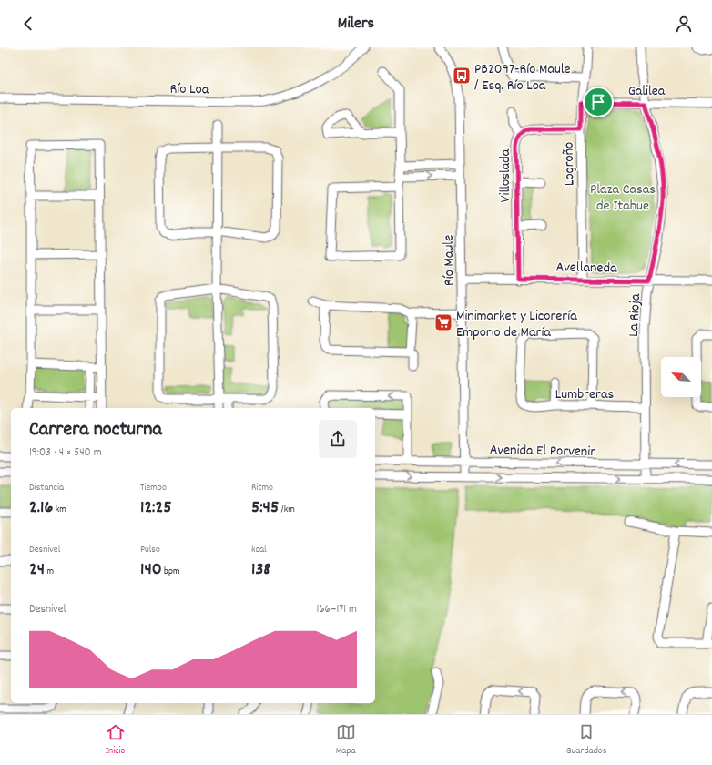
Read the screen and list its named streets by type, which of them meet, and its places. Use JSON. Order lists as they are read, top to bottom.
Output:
{
  "streets": {
    "street": [
      "Río Loa",
      "Galilea",
      "Logroño",
      "Villoslada",
      "Río Maule",
      "Avellaneda",
      "La Rioja",
      "Lumbreras",
      "Avenida El Porvenir"
    ]
  },
  "crossings": [
    ["Galilea", "Logroño"],
    ["Galilea", "La Rioja"],
    ["Logroño", "Villoslada"],
    ["Logroño", "Avellaneda"],
    ["Villoslada", "Avellaneda"],
    ["Río Maule", "Avellaneda"],
    ["Río Maule", "Avenida El Porvenir"],
    ["Avellaneda", "La Rioja"],
    ["La Rioja", "Lumbreras"],
    ["La Rioja", "Avenida El Porvenir"]
  ],
  "parks": ["Plaza Casas de Itahue"],
  "places": {
    "bus stop": ["PB2097-Río Maule / Esq. Río Loa"],
    "supermarket": ["Minimarket y Licorería Emporio de María"]
  },
  "north": "top left",
  "page": {
    "header": "Milers",
    "heading": ["Carrera nocturna", "19:03 · 4 × 540 m"],
    "stats": [
      ["Distancia", "2.16 km"],
      ["Tiempo", "12:25"],
      ["Ritmo", "5:45 /km"],
      ["Desnivel", "24 m"],
      ["Pulso", "140 bpm"],
      ["kcal", "138"]
    ],
    "chart": ["Desnivel", "166–171 m"],
    "tabs": ["Inicio", "Mapa", "Guardados"]
  }
}
